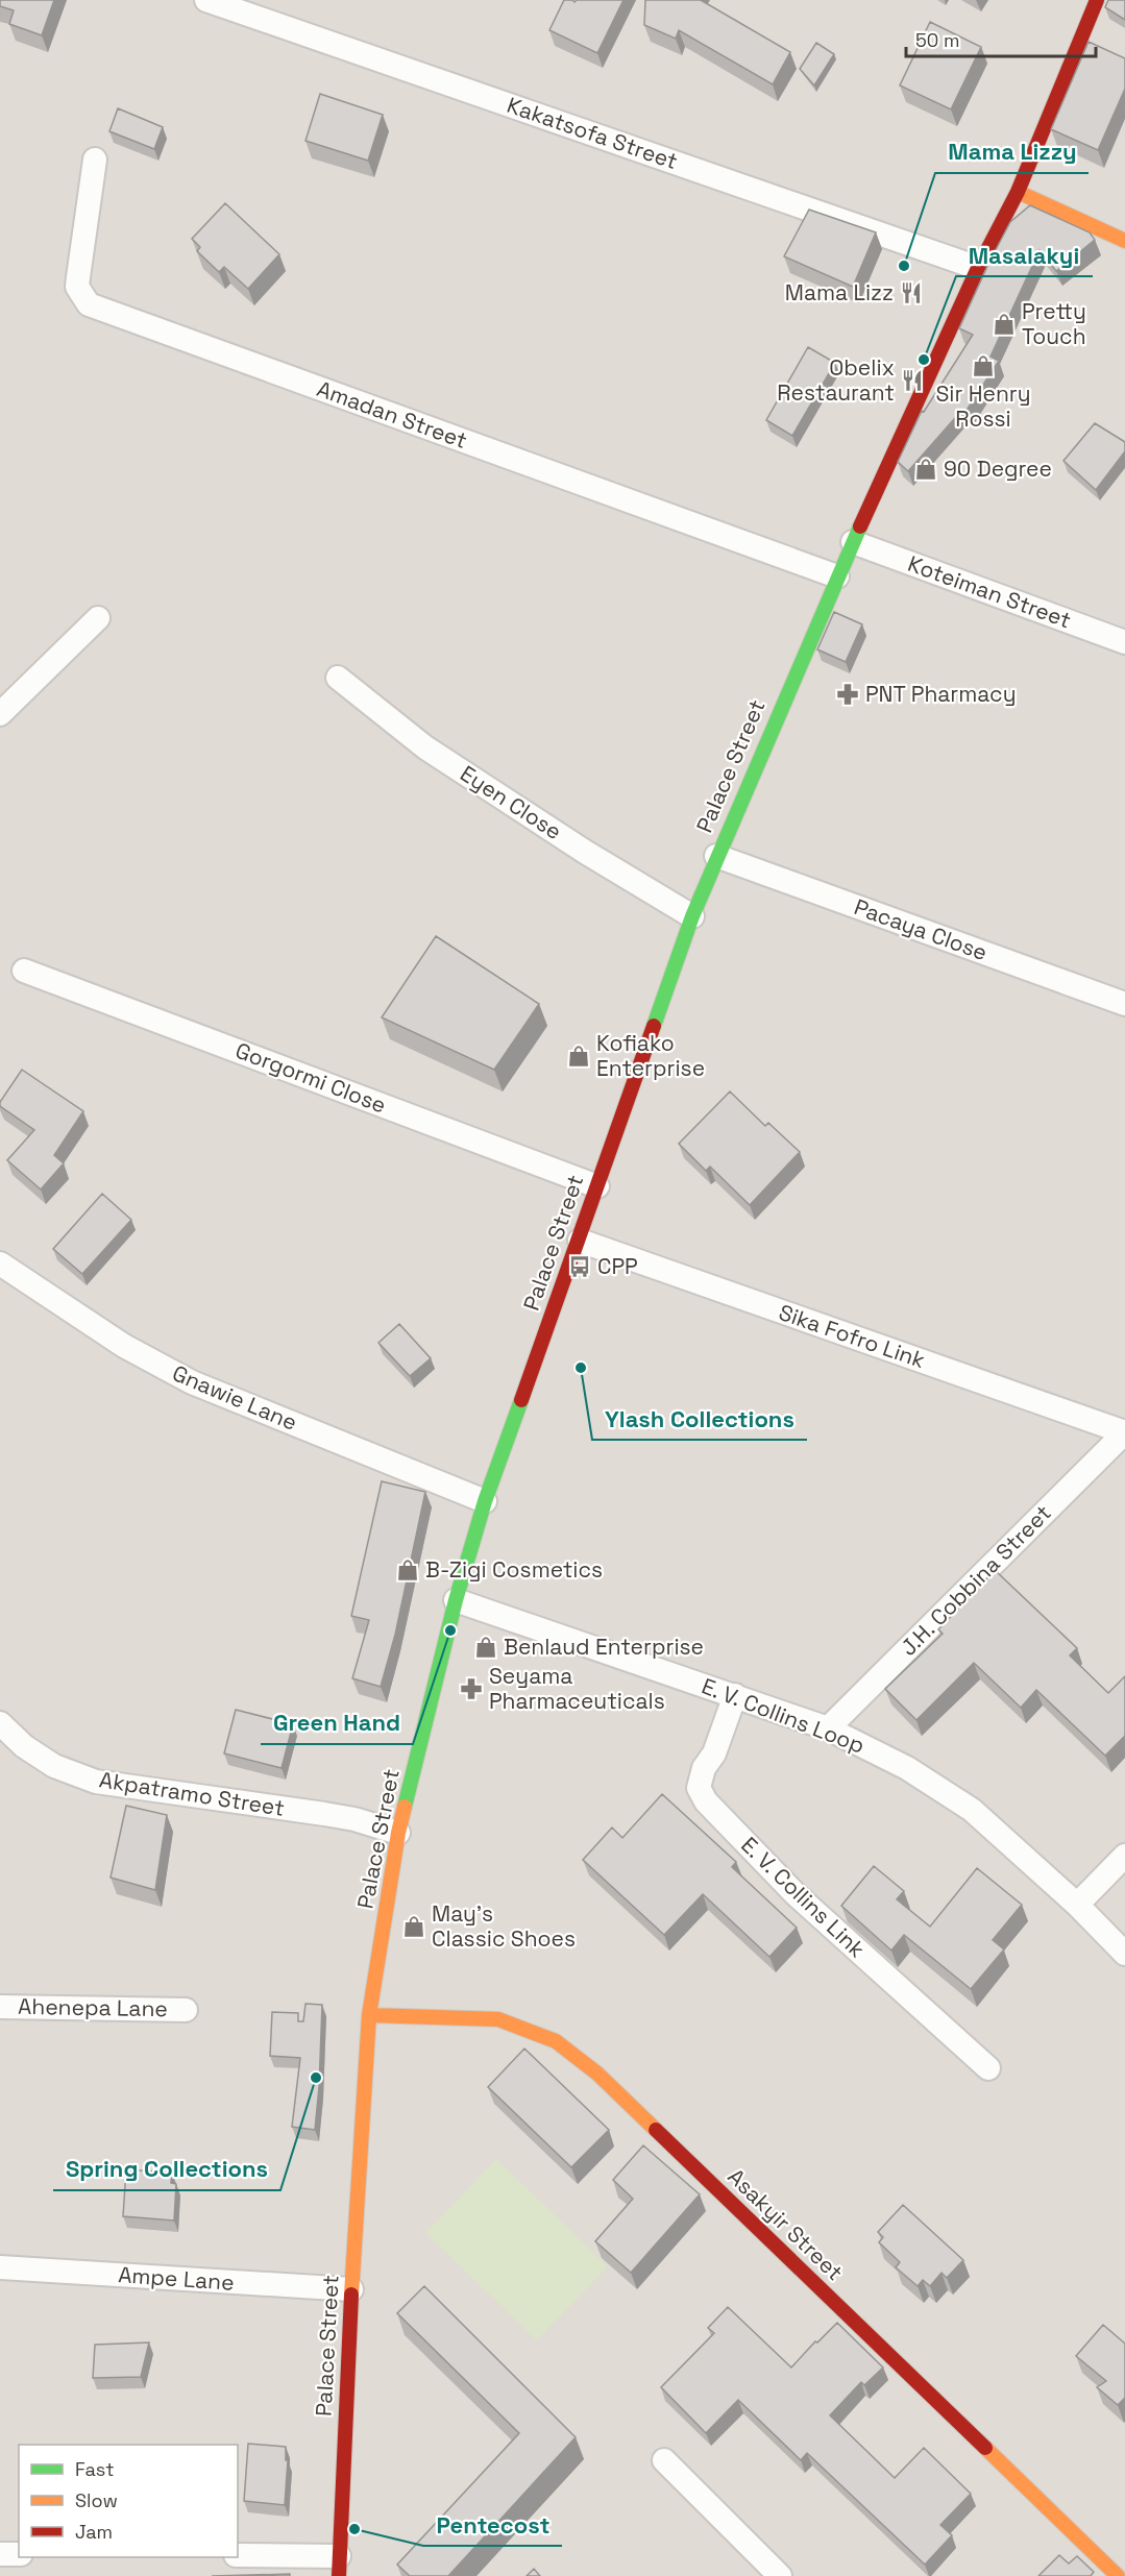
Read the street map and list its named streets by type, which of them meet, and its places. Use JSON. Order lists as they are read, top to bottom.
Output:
{
  "streets": {
    "street": [
      "Kakatsofa Street",
      "Amadan Street",
      "Koteiman Street",
      "Palace Street",
      "Eyen Close",
      "Pacaya Close",
      "Gorgormi Close",
      "Sika Fofro Link",
      "Gnawie Lane",
      "J.H. Cobbina Street",
      "E. V. Collins Loop",
      "Akpatramo Street",
      "E. V. Collins Link",
      "Ahenepa Lane",
      "Asakyir Street",
      "Ampe Lane"
    ]
  },
  "crossings": [
    ["Kakatsofa Street", "Palace Street"],
    ["Amadan Street", "Palace Street"],
    ["Koteiman Street", "Palace Street"],
    ["Palace Street", "Eyen Close"],
    ["Palace Street", "Pacaya Close"],
    ["Palace Street", "Gorgormi Close"],
    ["Palace Street", "Sika Fofro Link"],
    ["Palace Street", "Gnawie Lane"],
    ["Palace Street", "E. V. Collins Loop"],
    ["Palace Street", "Akpatramo Street"],
    ["Palace Street", "Asakyir Street"],
    ["Palace Street", "Ampe Lane"],
    ["Sika Fofro Link", "J.H. Cobbina Street"],
    ["J.H. Cobbina Street", "E. V. Collins Loop"],
    ["E. V. Collins Loop", "E. V. Collins Link"]
  ],
  "places": {
    "other": [
      "Mama Lizzy",
      "Masalakyi",
      "Ylash Collections",
      "Green Hand",
      "Spring Collections",
      "Pentecost"
    ],
    "restaurant": ["Mama Lizz", "Obelix Restaurant"],
    "shop": [
      "Pretty Touch",
      "Sir Henry Rossi",
      "90 Degree",
      "Kofiako Enterprise",
      "B-Zigi Cosmetics",
      "Benlaud Enterprise",
      "May's Classic Shoes"
    ],
    "pharmacy": ["PNT Pharmacy", "Seyama Pharmaceuticals"],
    "bus stop": ["CPP"]
  },
  "legend": ["Fast", "Slow", "Jam"],
  "scale_bar": "50 m"
}
